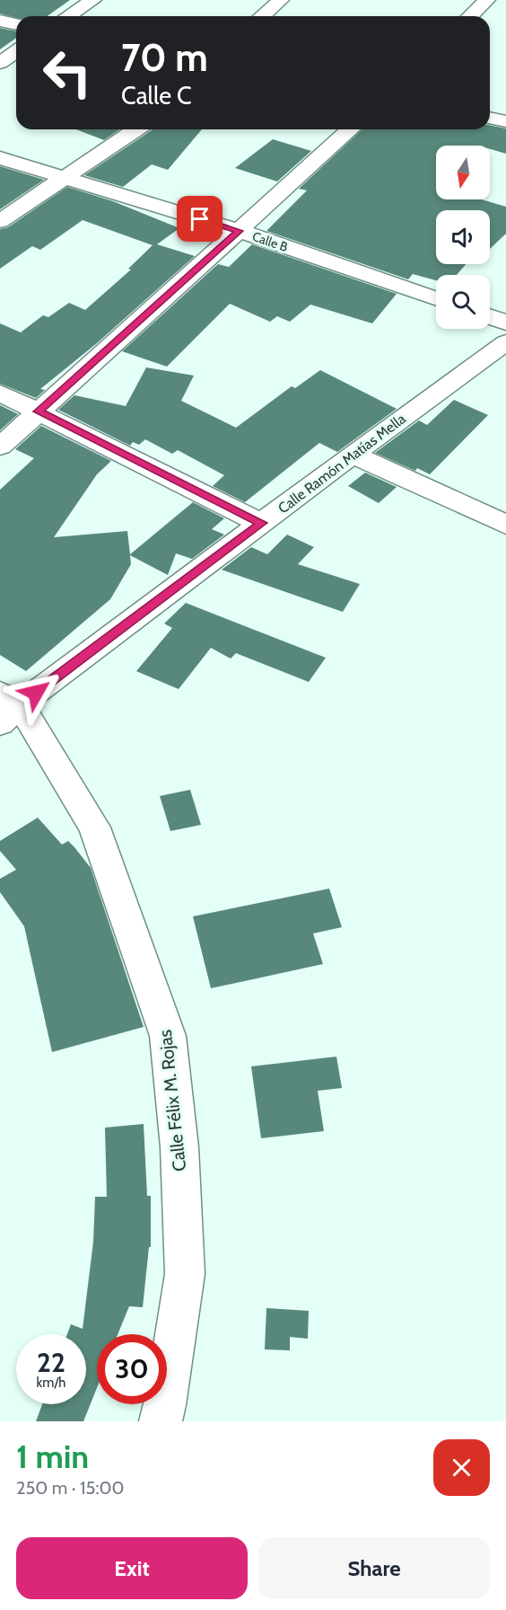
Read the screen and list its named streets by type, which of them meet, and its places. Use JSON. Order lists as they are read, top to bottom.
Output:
{
  "streets": {
    "street": ["Calle B", "Calle Ramón Matías Mella", "Calle Félix M. Rojas"]
  },
  "crossings": [
    ["Calle Ramón Matías Mella", "Calle Félix M. Rojas"]
  ],
  "north": "bottom",
  "page": {
    "turn": ["70 m", "Calle C"],
    "speed": "22 km/h",
    "limit": "30",
    "heading": ["1 min", "250 m · 15:00"],
    "buttons": ["Exit", "Share"]
  }
}
